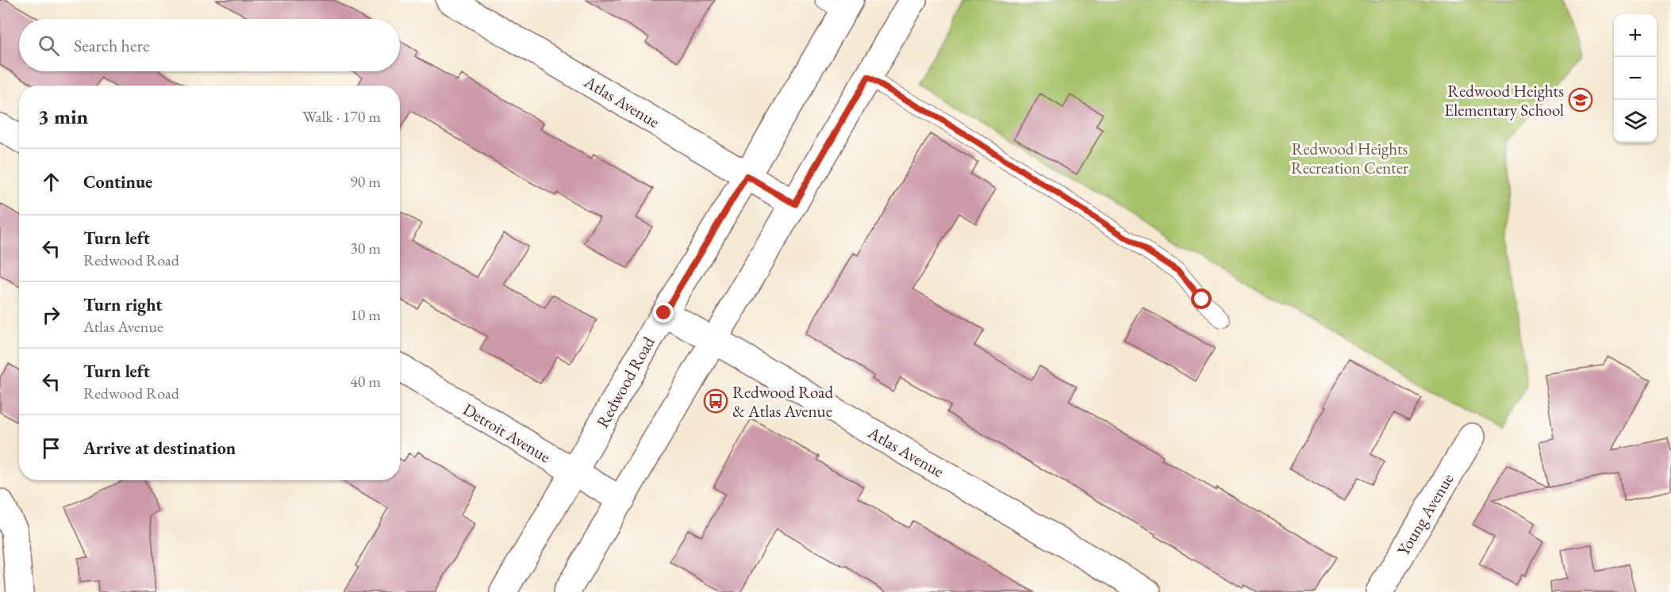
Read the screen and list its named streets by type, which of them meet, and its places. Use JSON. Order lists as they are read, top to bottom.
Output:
{
  "streets": {
    "street": [
      "Atlas Avenue",
      "Redwood Road",
      "Detroit Avenue",
      "Young Avenue"
    ]
  },
  "crossings": [
    ["Atlas Avenue", "Redwood Road"],
    ["Redwood Road", "Detroit Avenue"]
  ],
  "parks": ["Redwood Heights Recreation Center"],
  "places": {
    "school or university": ["Redwood Heights Elementary School"],
    "bus stop": ["Redwood Road & Atlas Avenue"]
  },
  "page": {
    "map_buttons": ["+", "−"],
    "search": "Search here",
    "heading": ["3 min", "Walk · 170 m"],
    "list": [
      ["Continue", "90 m"],
      ["Turn left", "Redwood Road", "30 m"],
      ["Turn right", "Atlas Avenue", "10 m"],
      ["Turn left", "Redwood Road", "40 m"],
      "Arrive at destination"
    ]
  }
}
